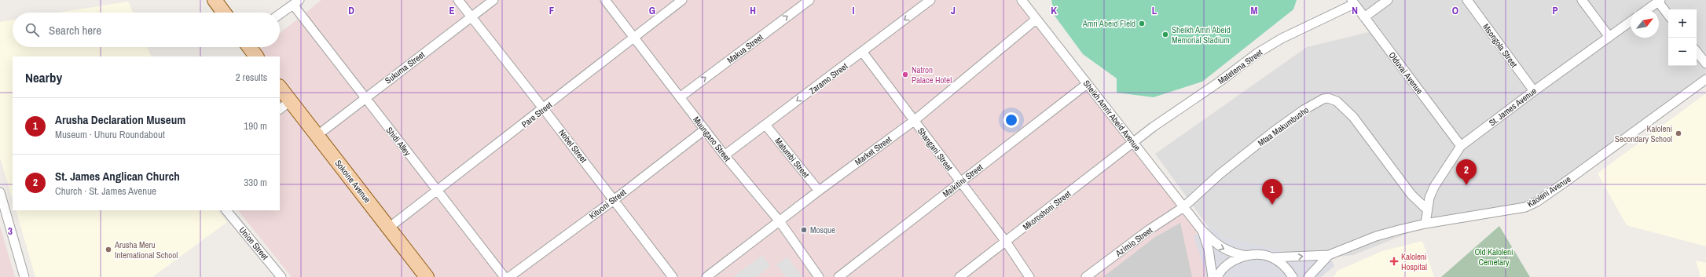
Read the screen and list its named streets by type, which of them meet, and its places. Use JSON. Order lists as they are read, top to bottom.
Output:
{
  "streets": {
    "main road": ["Sokoine Avenue"],
    "street": [
      "Msongola Street",
      "Makua Street",
      "Matetema Street",
      "Sukuma Street",
      "Olduvai Avenue",
      "Zaramo Street",
      "St. James Avenue",
      "Pare Street",
      "Sheikh Amrir Abeid Avenue",
      "Mtaa Makumbusho",
      "Muungano Street",
      "Shidi Alley",
      "Nobel Street",
      "Shangani Street",
      "Market Street",
      "Matumbi Street",
      "Msikitini Street",
      "Kaoleni Avenue",
      "Kituoni Street",
      "Mkoroshoni Street",
      "Azimio Street",
      "Union Street"
    ]
  },
  "crossings": [
    ["Msongola Street", "St. James Avenue"],
    ["Makua Street", "Muungano Street"],
    ["Matetema Street", "Olduvai Avenue"],
    ["Matetema Street", "Sheikh Amrir Abeid Avenue"],
    ["Matetema Street", "Mkoroshoni Street"],
    ["Sukuma Street", "Shidi Alley"],
    ["Sukuma Street", "Nobel Street"],
    ["Sukuma Street", "Sokoine Avenue"],
    ["Olduvai Avenue", "St. James Avenue"],
    ["Zaramo Street", "Muungano Street"],
    ["Zaramo Street", "Shangani Street"],
    ["Zaramo Street", "Matumbi Street"],
    ["St. James Avenue", "Mtaa Makumbusho"],
    ["St. James Avenue", "Kaoleni Avenue"],
    ["Pare Street", "Muungano Street"],
    ["Pare Street", "Shidi Alley"],
    ["Pare Street", "Nobel Street"],
    ["Pare Street", "Sokoine Avenue"],
    ["Sheikh Amrir Abeid Avenue", "Mtaa Makumbusho"],
    ["Sheikh Amrir Abeid Avenue", "Market Street"],
    ["Sheikh Amrir Abeid Avenue", "Msikitini Street"],
    ["Sheikh Amrir Abeid Avenue", "Mkoroshoni Street"],
    ["Sheikh Amrir Abeid Avenue", "Azimio Street"],
    ["Mtaa Makumbusho", "Azimio Street"],
    ["Muungano Street", "Market Street"],
    ["Muungano Street", "Kituoni Street"],
    ["Nobel Street", "Kituoni Street"],
    ["Shangani Street", "Market Street"],
    ["Shangani Street", "Msikitini Street"],
    ["Shangani Street", "Mkoroshoni Street"],
    ["Market Street", "Matumbi Street"]
  ],
  "one_way": ["Makua Street", "Zaramo Street"],
  "parks": ["Old Kaloleni Cemetary"],
  "places": {
    "other": [
      "Amri Abeid FIeld",
      "Sheikh Amri Abeid Memorial Stadium",
      "Natron Palace Hotel",
      "Kaloleni Secondary School",
      "Mosque",
      "Arusha Meru International School"
    ],
    "health": ["Kaloleni Hospital"]
  },
  "north": "top right",
  "page": {
    "map_buttons": ["+", "−"],
    "search": "Search here",
    "heading": ["Nearby", "2 results"],
    "list": [
      {
        "mark": "1",
        "name": "Arusha Declaration Museum",
        "note": "Museum · Uhuru Roundabout",
        "value": "190 m"
      },
      {
        "mark": "2",
        "name": "St. James Anglican Church",
        "note": "Church · St. James Avenue",
        "value": "330 m"
      }
    ],
    "pins": ["2", "1"]
  },
  "grid": {
    "columns": [
      "D",
      "E",
      "F",
      "G",
      "H",
      "I",
      "J",
      "K",
      "L",
      "M",
      "N",
      "O",
      "P"
    ],
    "rows": ["3"]
  }
}
